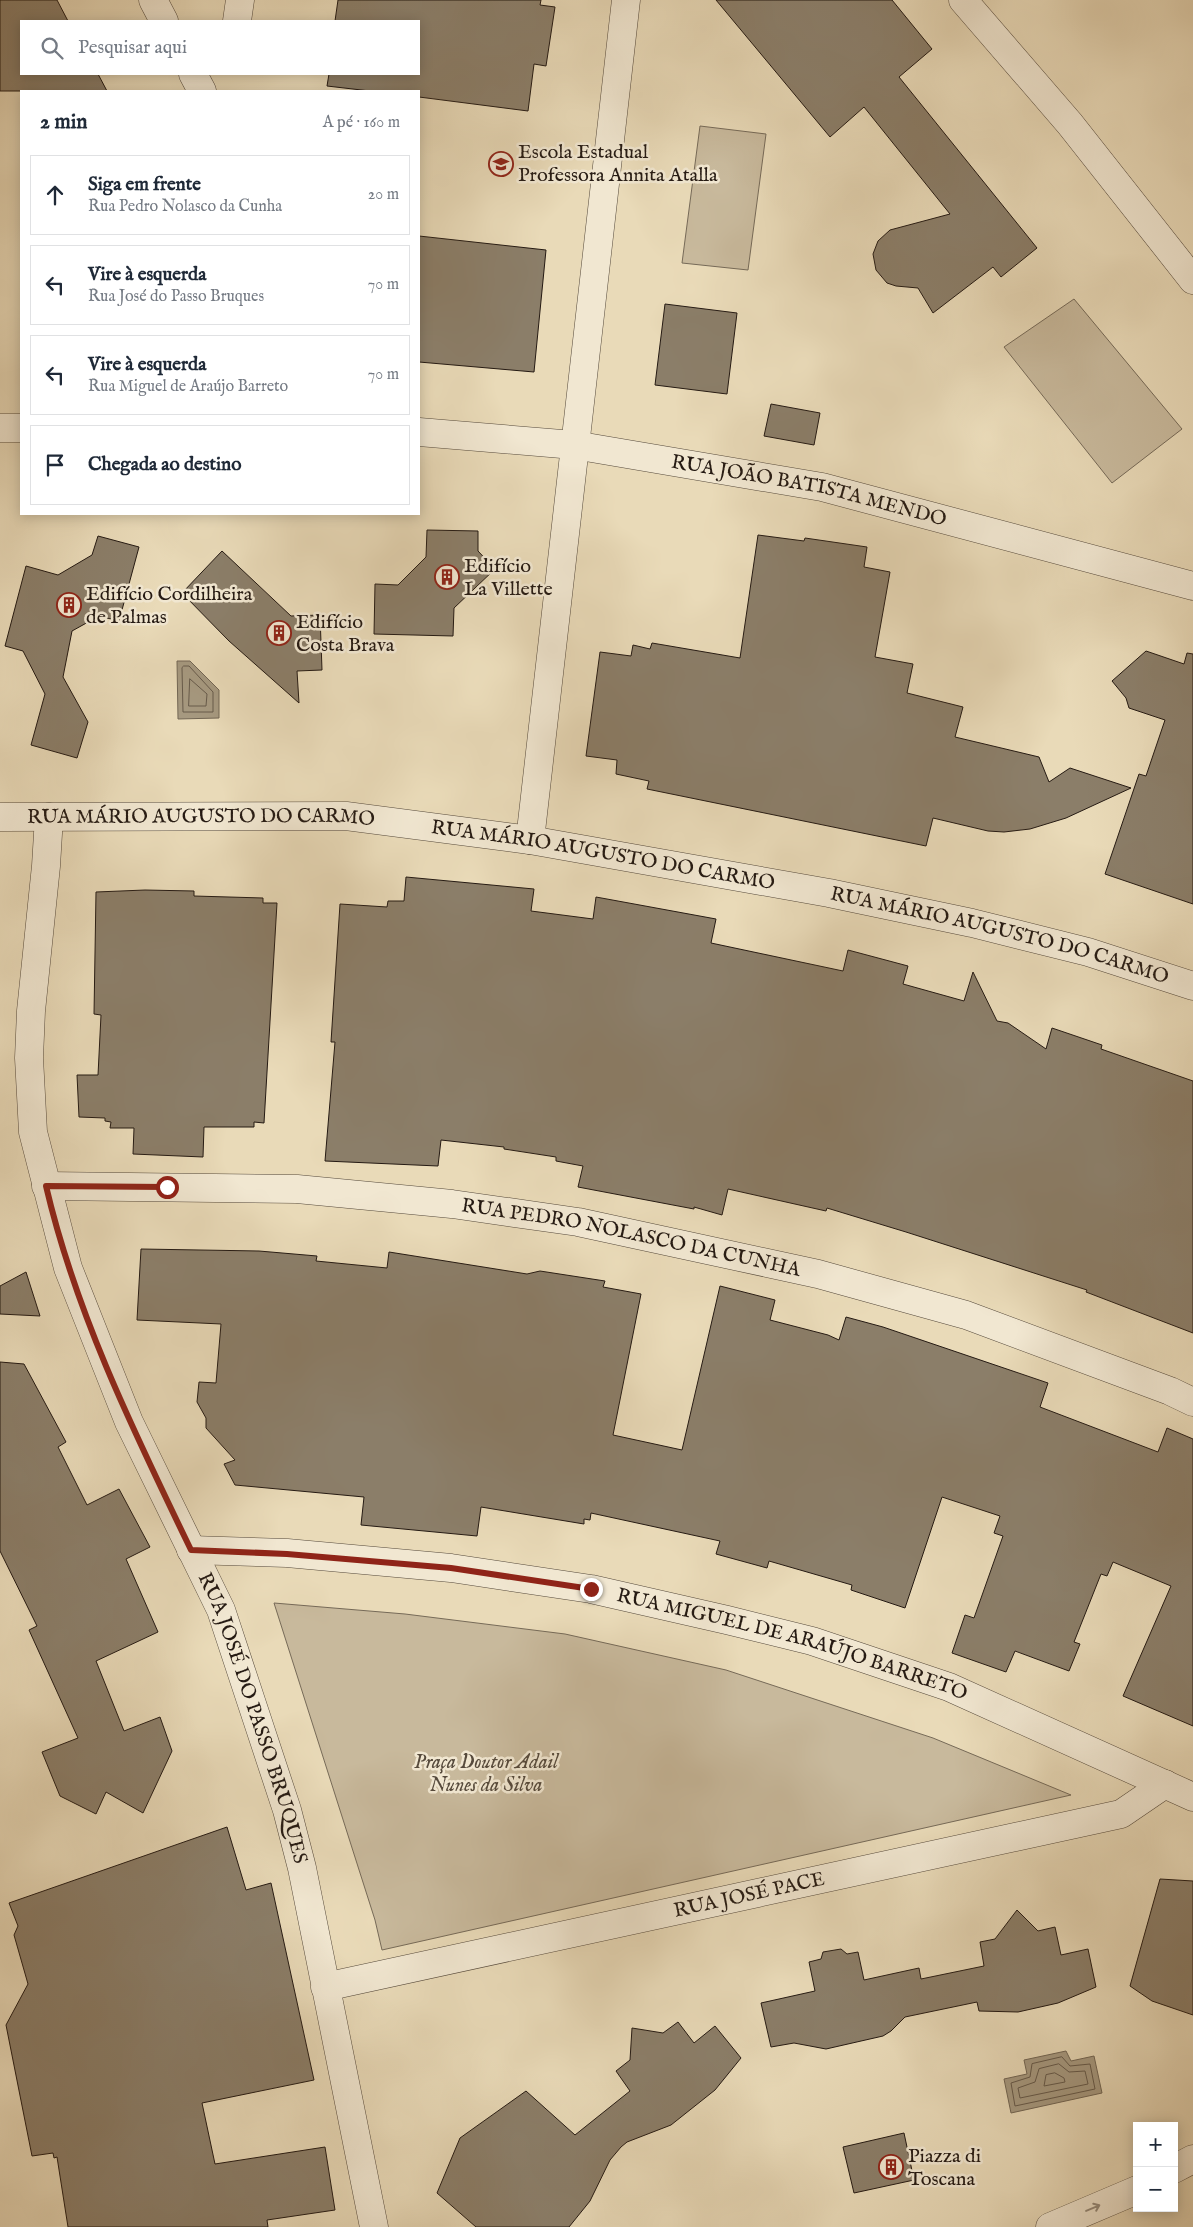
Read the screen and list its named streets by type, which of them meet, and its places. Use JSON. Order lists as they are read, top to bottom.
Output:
{
  "streets": {
    "street": [
      "RUA JOÃO BATISTA MENDO",
      "RUA MÁRIO AUGUSTO DO CARMO",
      "RUA PEDRO NOLASCO DA CUNHA",
      "RUA MIGUEL DE ARAÚJO BARRETO",
      "RUA JOSÉ DO PASSO BRUQUES",
      "RUA JOSÉ PACE"
    ]
  },
  "crossings": [
    ["RUA MÁRIO AUGUSTO DO CARMO", "RUA JOSÉ DO PASSO BRUQUES"],
    ["RUA PEDRO NOLASCO DA CUNHA", "RUA JOSÉ DO PASSO BRUQUES"],
    ["RUA MIGUEL DE ARAÚJO BARRETO", "RUA JOSÉ DO PASSO BRUQUES"],
    ["RUA MIGUEL DE ARAÚJO BARRETO", "RUA JOSÉ PACE"],
    ["RUA JOSÉ DO PASSO BRUQUES", "RUA JOSÉ PACE"]
  ],
  "parks": ["Praça Doutor Adail Nunes da Silva"],
  "places": {
    "school or university": ["Escola Estadual Professora Annita Atalla"],
    "building": [
      "Edifício La Villette",
      "Edifício Cordilheira de Palmas",
      "Edifício Costa Brava",
      "Piazza di Toscana"
    ]
  },
  "page": {
    "search": "Pesquisar aqui",
    "heading": ["2 min", "A pé · 160 m"],
    "list": [
      ["Siga em frente", "Rua Pedro Nolasco da Cunha", "20 m"],
      ["Vire à esquerda", "Rua José do Passo Bruques", "70 m"],
      ["Vire à esquerda", "Rua Miguel de Araújo Barreto", "70 m"],
      "Chegada ao destino"
    ],
    "map_buttons": ["+", "−"]
  }
}
